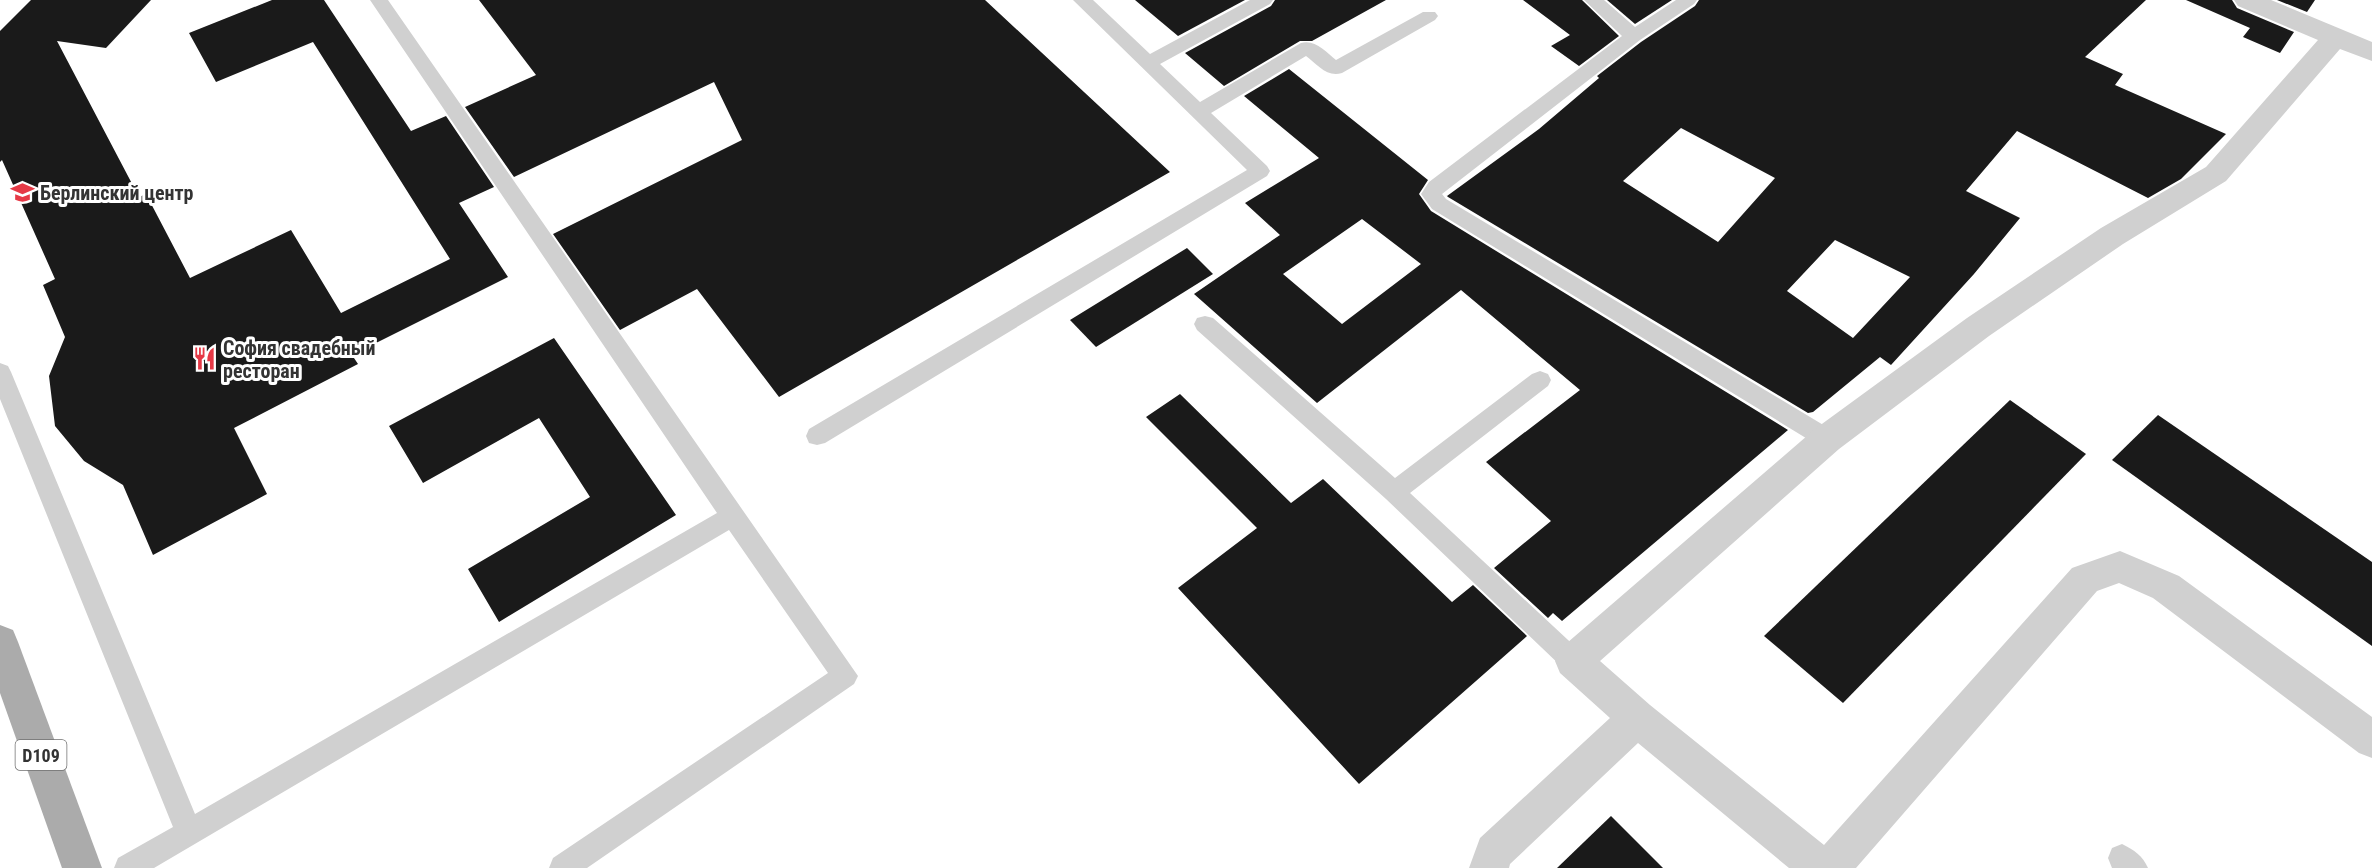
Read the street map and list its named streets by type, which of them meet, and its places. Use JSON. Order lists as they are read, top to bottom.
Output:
{
  "streets": {
    "main road": ["D109"]
  },
  "places": {
    "school or university": ["Берлинский центр"],
    "restaurant": ["София свадебный ресторан"]
  }
}
